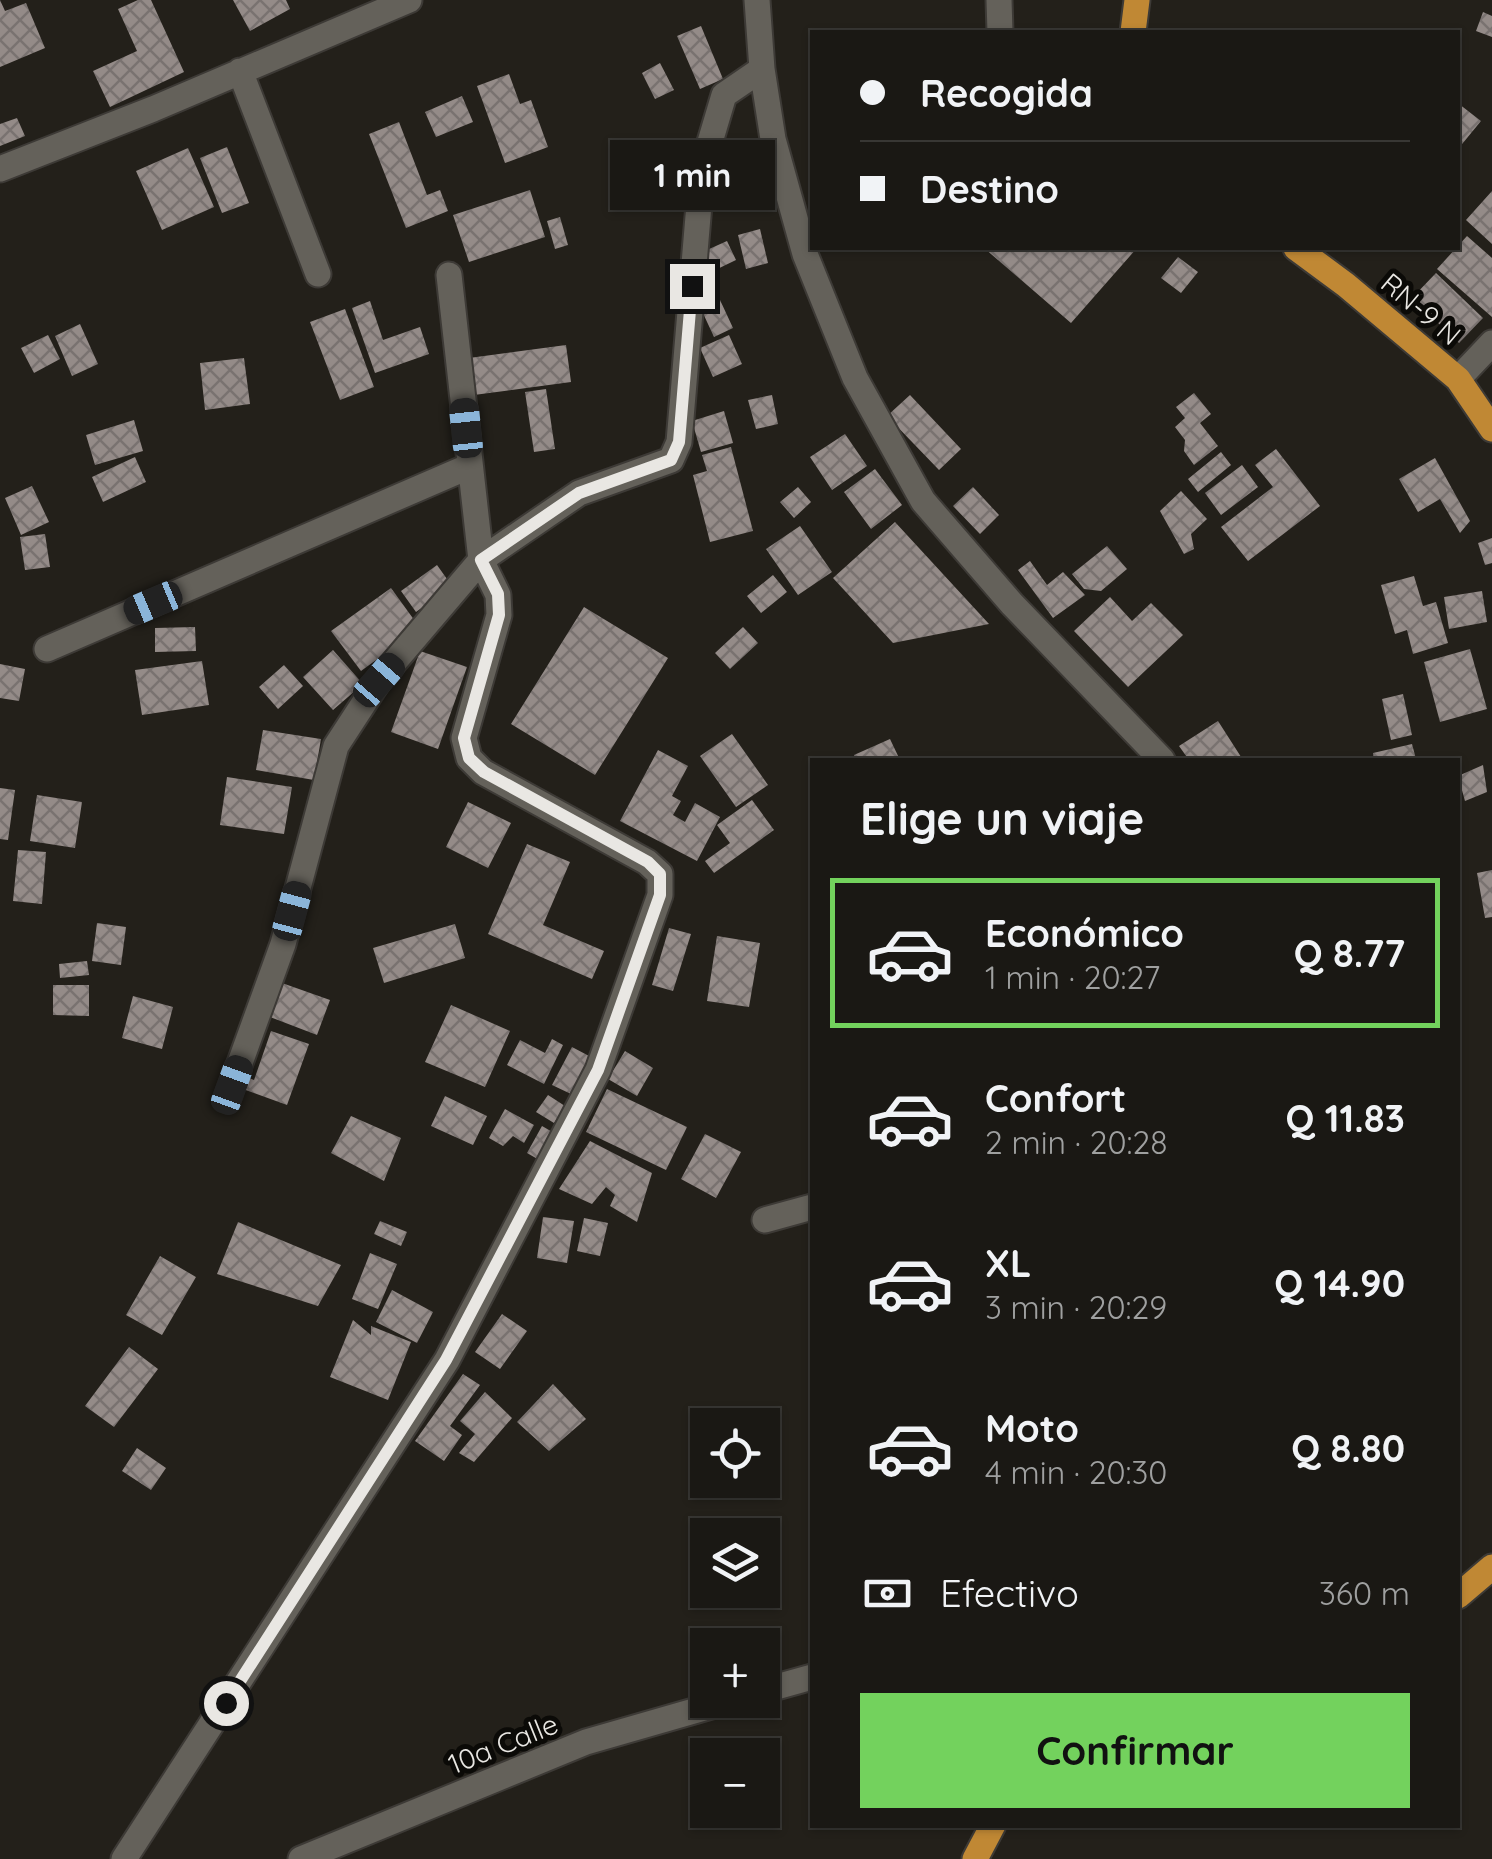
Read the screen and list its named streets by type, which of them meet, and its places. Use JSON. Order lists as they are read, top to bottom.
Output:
{
  "streets": {
    "main road": ["RN-9 N"],
    "street": ["10a Calle"]
  },
  "page": {
    "banner": ["Recogida", "Destino"],
    "bubble": "1 min",
    "heading": "Elige un viaje",
    "list": [
      {
        "name": "Económico",
        "note": "1 min · 20:27",
        "value": "Q 8.77"
      },
      {
        "name": "Confort",
        "note": "2 min · 20:28",
        "value": "Q 11.83"
      },
      {
        "name": "XL",
        "note": "3 min · 20:29",
        "value": "Q 14.90"
      },
      {
        "name": "Moto",
        "note": "4 min · 20:30",
        "value": "Q 8.80"
      }
    ],
    "map_buttons": ["+", "−"],
    "pay": ["Efectivo", "360 m"],
    "buttons": "Confirmar"
  }
}
